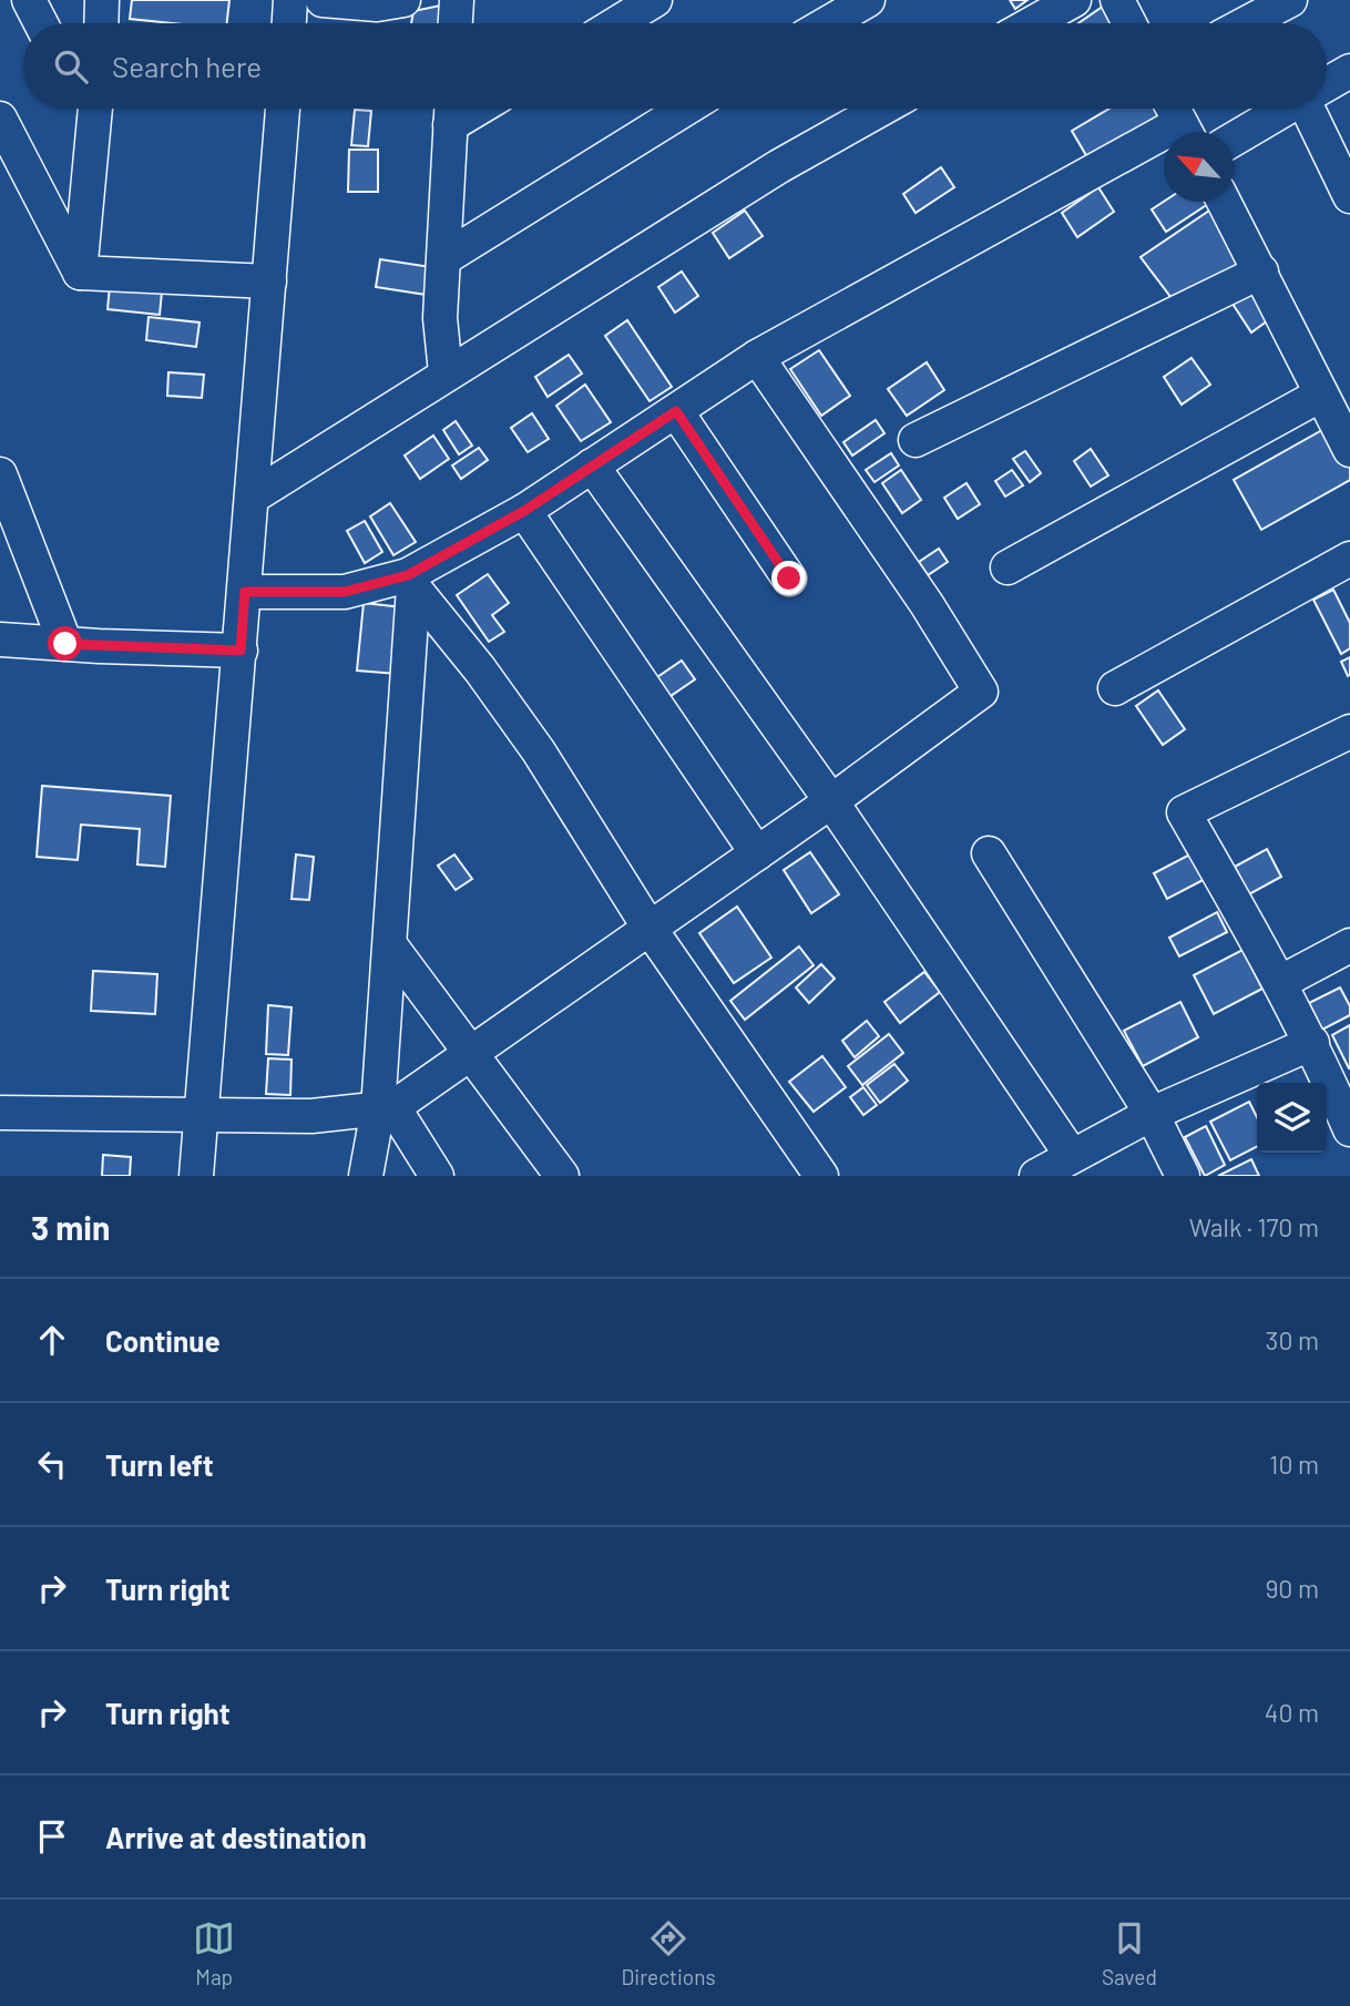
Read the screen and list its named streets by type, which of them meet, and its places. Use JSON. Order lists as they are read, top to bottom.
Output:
{
  "north": "top left",
  "page": {
    "search": "Search here",
    "heading": ["3 min", "Walk · 170 m"],
    "list": [
      ["Continue", "30 m"],
      ["Turn left", "10 m"],
      ["Turn right", "90 m"],
      ["Turn right", "40 m"],
      "Arrive at destination"
    ],
    "nav": ["Map", "Directions", "Saved"]
  }
}
